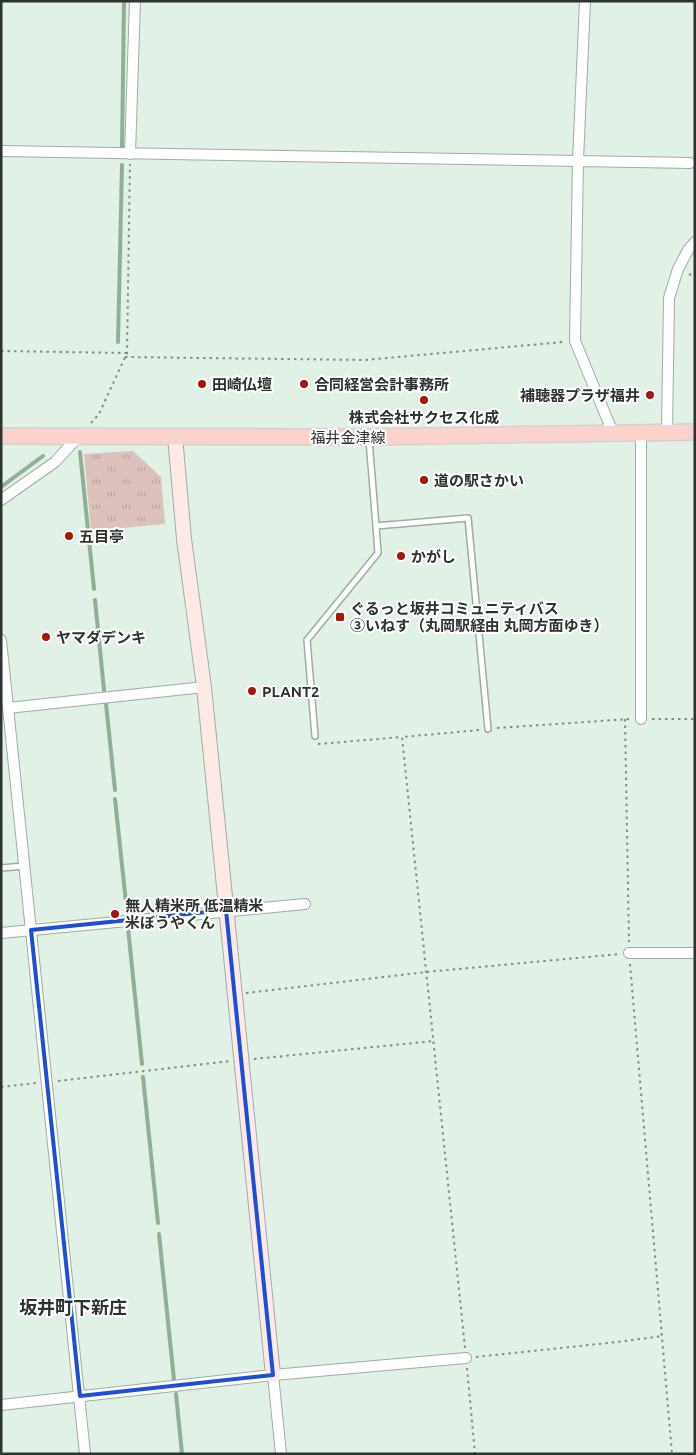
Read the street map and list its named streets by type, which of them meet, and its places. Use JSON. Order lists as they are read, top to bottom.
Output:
{
  "streets": {
    "main road": ["福井金津線"]
  },
  "districts": ["坂井町下新庄"],
  "places": {
    "other": [
      "田崎仏壇",
      "合同経営会計事務所",
      "補聴器プラザ福井",
      "株式会社サクセス化成",
      "道の駅さかい",
      "五目亭",
      "かがし",
      "ヤマダデンキ",
      "PLANT2",
      "無人精米所 低温精米 米ぼうやくん"
    ],
    "transit": ["ぐるっと坂井コミュニティバス ③いねす（丸岡駅経由 丸岡方面ゆき）"]
  }
}
